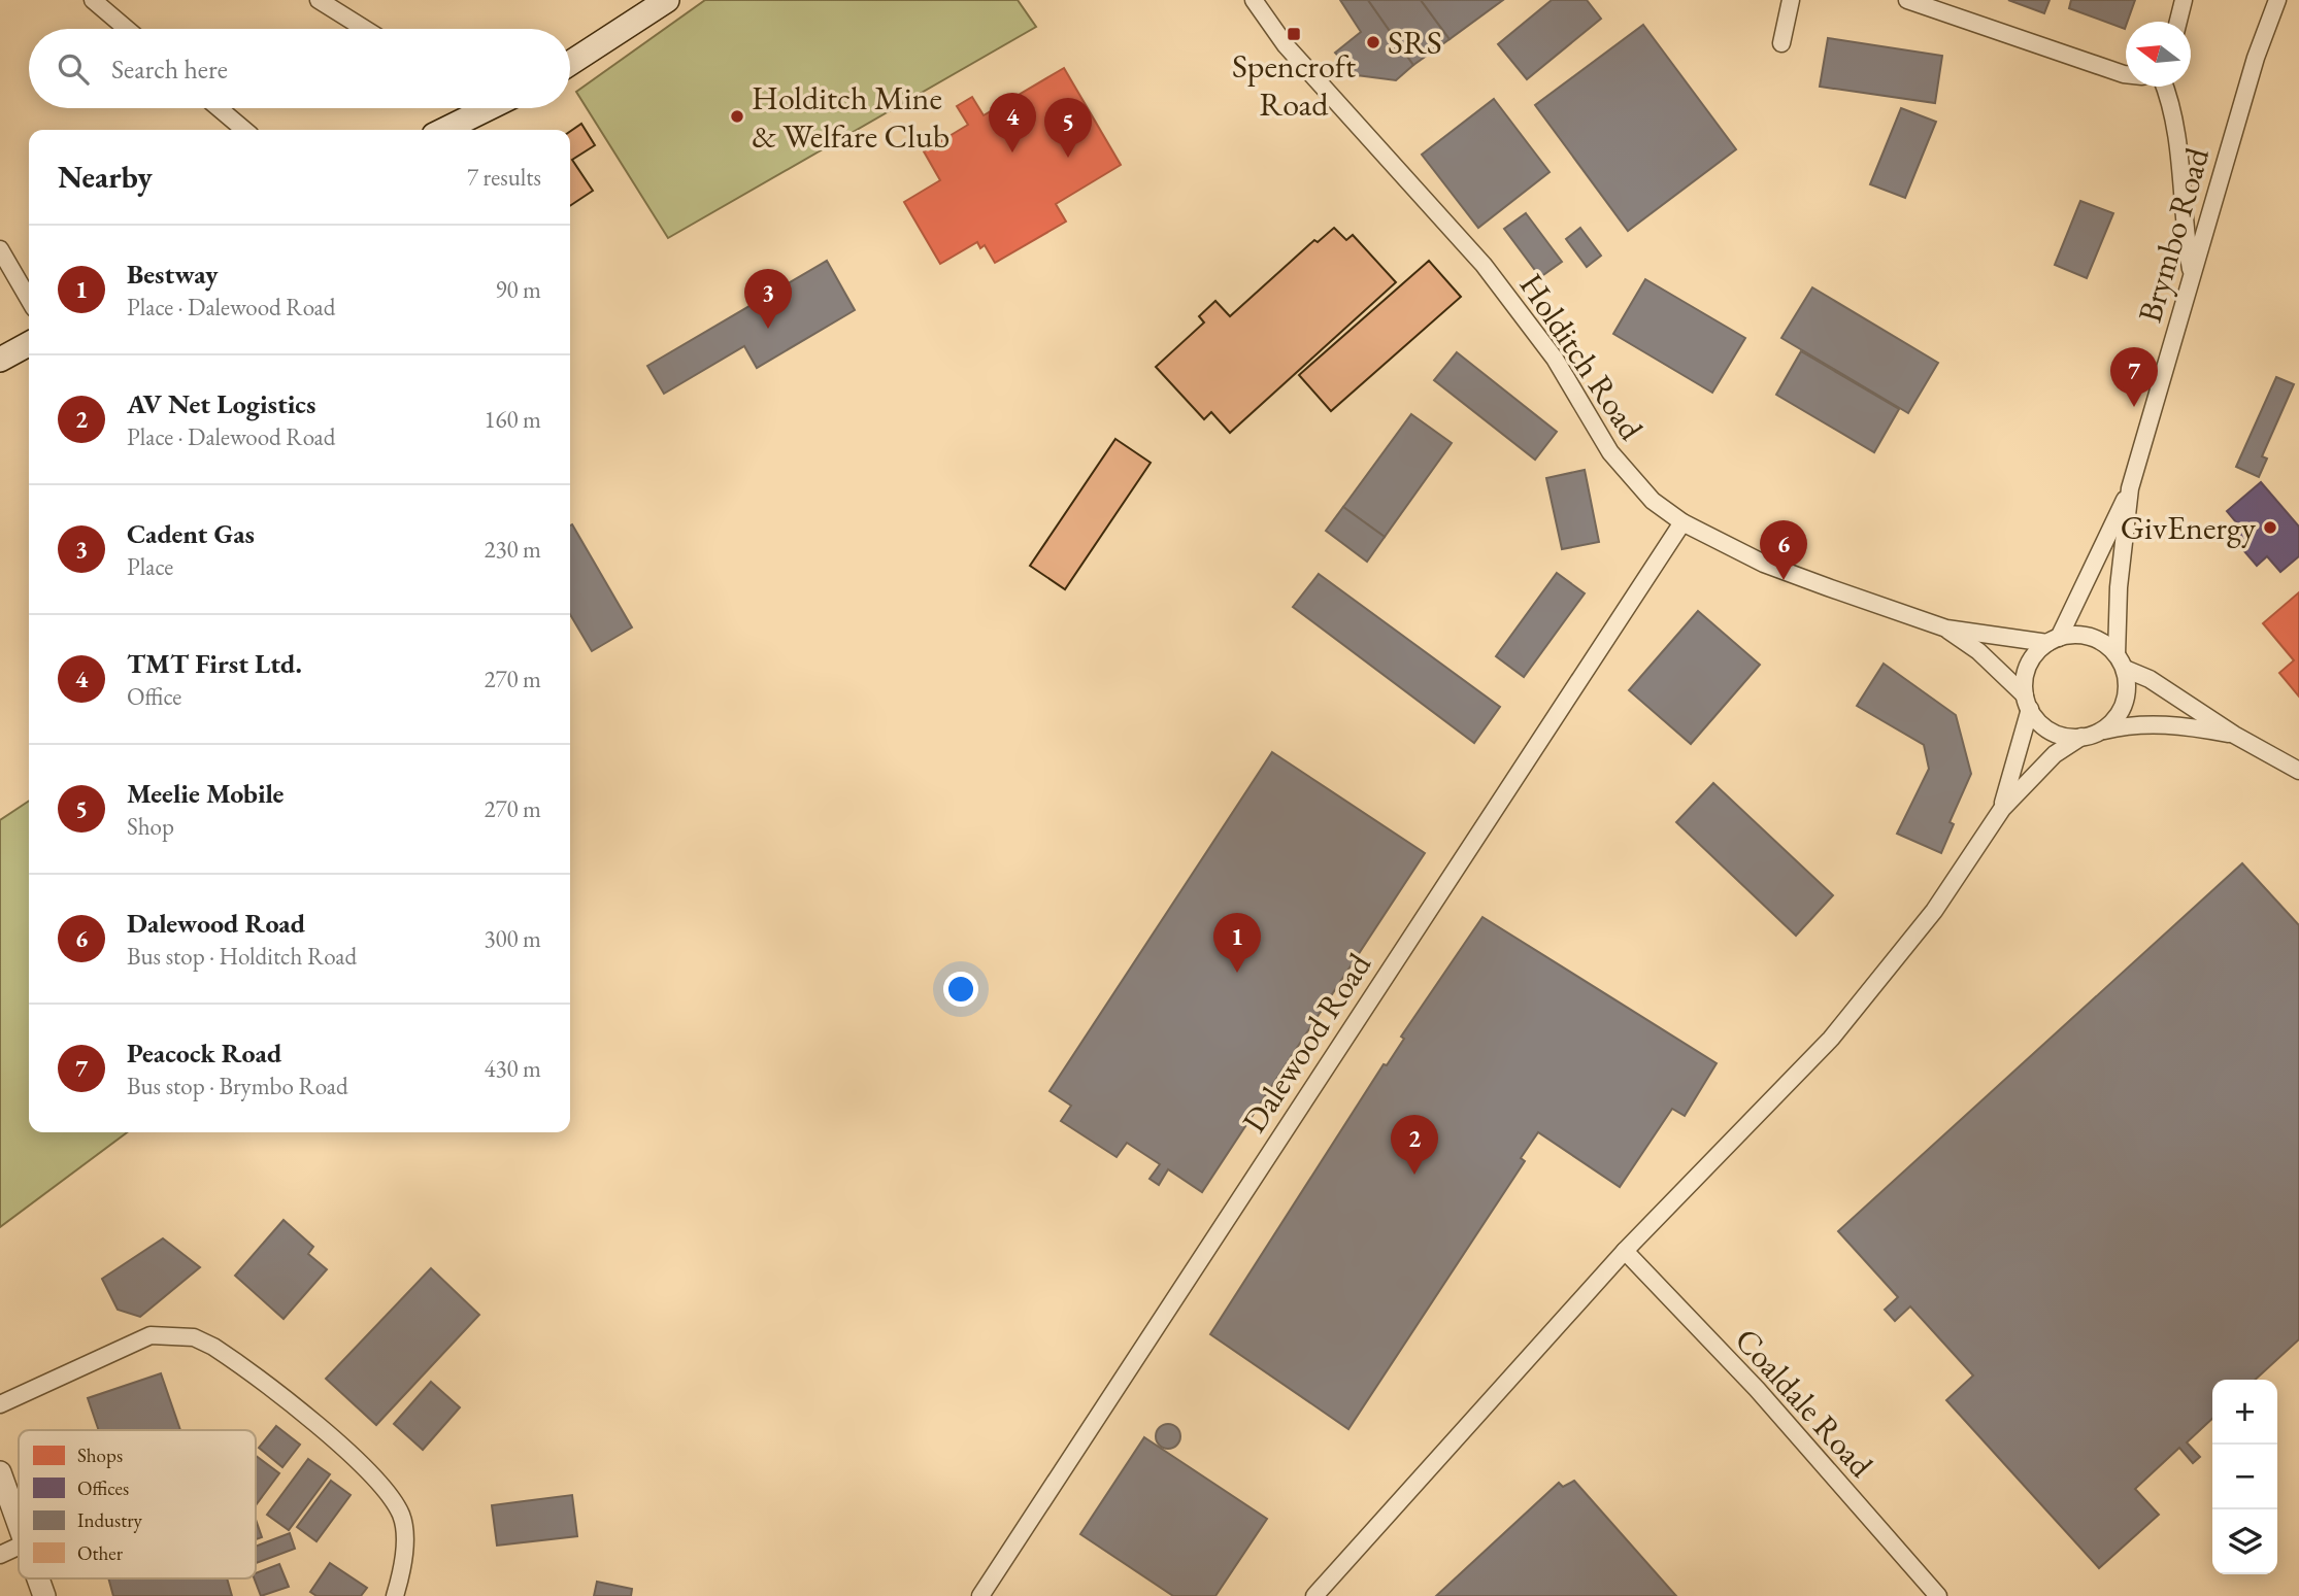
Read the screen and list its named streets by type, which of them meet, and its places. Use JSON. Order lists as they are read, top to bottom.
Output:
{
  "streets": {
    "street": [
      "Brymbo Road",
      "Holditch Road",
      "Dalewood Road",
      "Coaldale Road"
    ]
  },
  "crossings": [
    ["Brymbo Road", "Holditch Road"],
    ["Holditch Road", "Dalewood Road"]
  ],
  "places": {
    "transit": ["Spencroft Road"],
    "other": ["SRS", "Holditch Mine & Welfare Club", "GivEnergy"]
  },
  "legend": [
    "Shops",
    "Offices",
    "Industry",
    "Other"
  ],
  "north": "left",
  "page": {
    "search": "Search here",
    "pins": [
      "4",
      "5",
      "3",
      "7",
      "6",
      "1",
      "2"
    ],
    "heading": ["Nearby", "7 results"],
    "list": [
      {
        "mark": "1",
        "name": "Bestway",
        "note": "Place · Dalewood Road",
        "value": "90 m"
      },
      {
        "mark": "2",
        "name": "AV Net Logistics",
        "note": "Place · Dalewood Road",
        "value": "160 m"
      },
      {
        "mark": "3",
        "name": "Cadent Gas",
        "note": "Place",
        "value": "230 m"
      },
      {
        "mark": "4",
        "name": "TMT First Ltd.",
        "note": "Office",
        "value": "270 m"
      },
      {
        "mark": "5",
        "name": "Meelie Mobile",
        "note": "Shop",
        "value": "270 m"
      },
      {
        "mark": "6",
        "name": "Dalewood Road",
        "note": "Bus stop · Holditch Road",
        "value": "300 m"
      },
      {
        "mark": "7",
        "name": "Peacock Road",
        "note": "Bus stop · Brymbo Road",
        "value": "430 m"
      }
    ],
    "map_buttons": ["+", "−"]
  }
}
